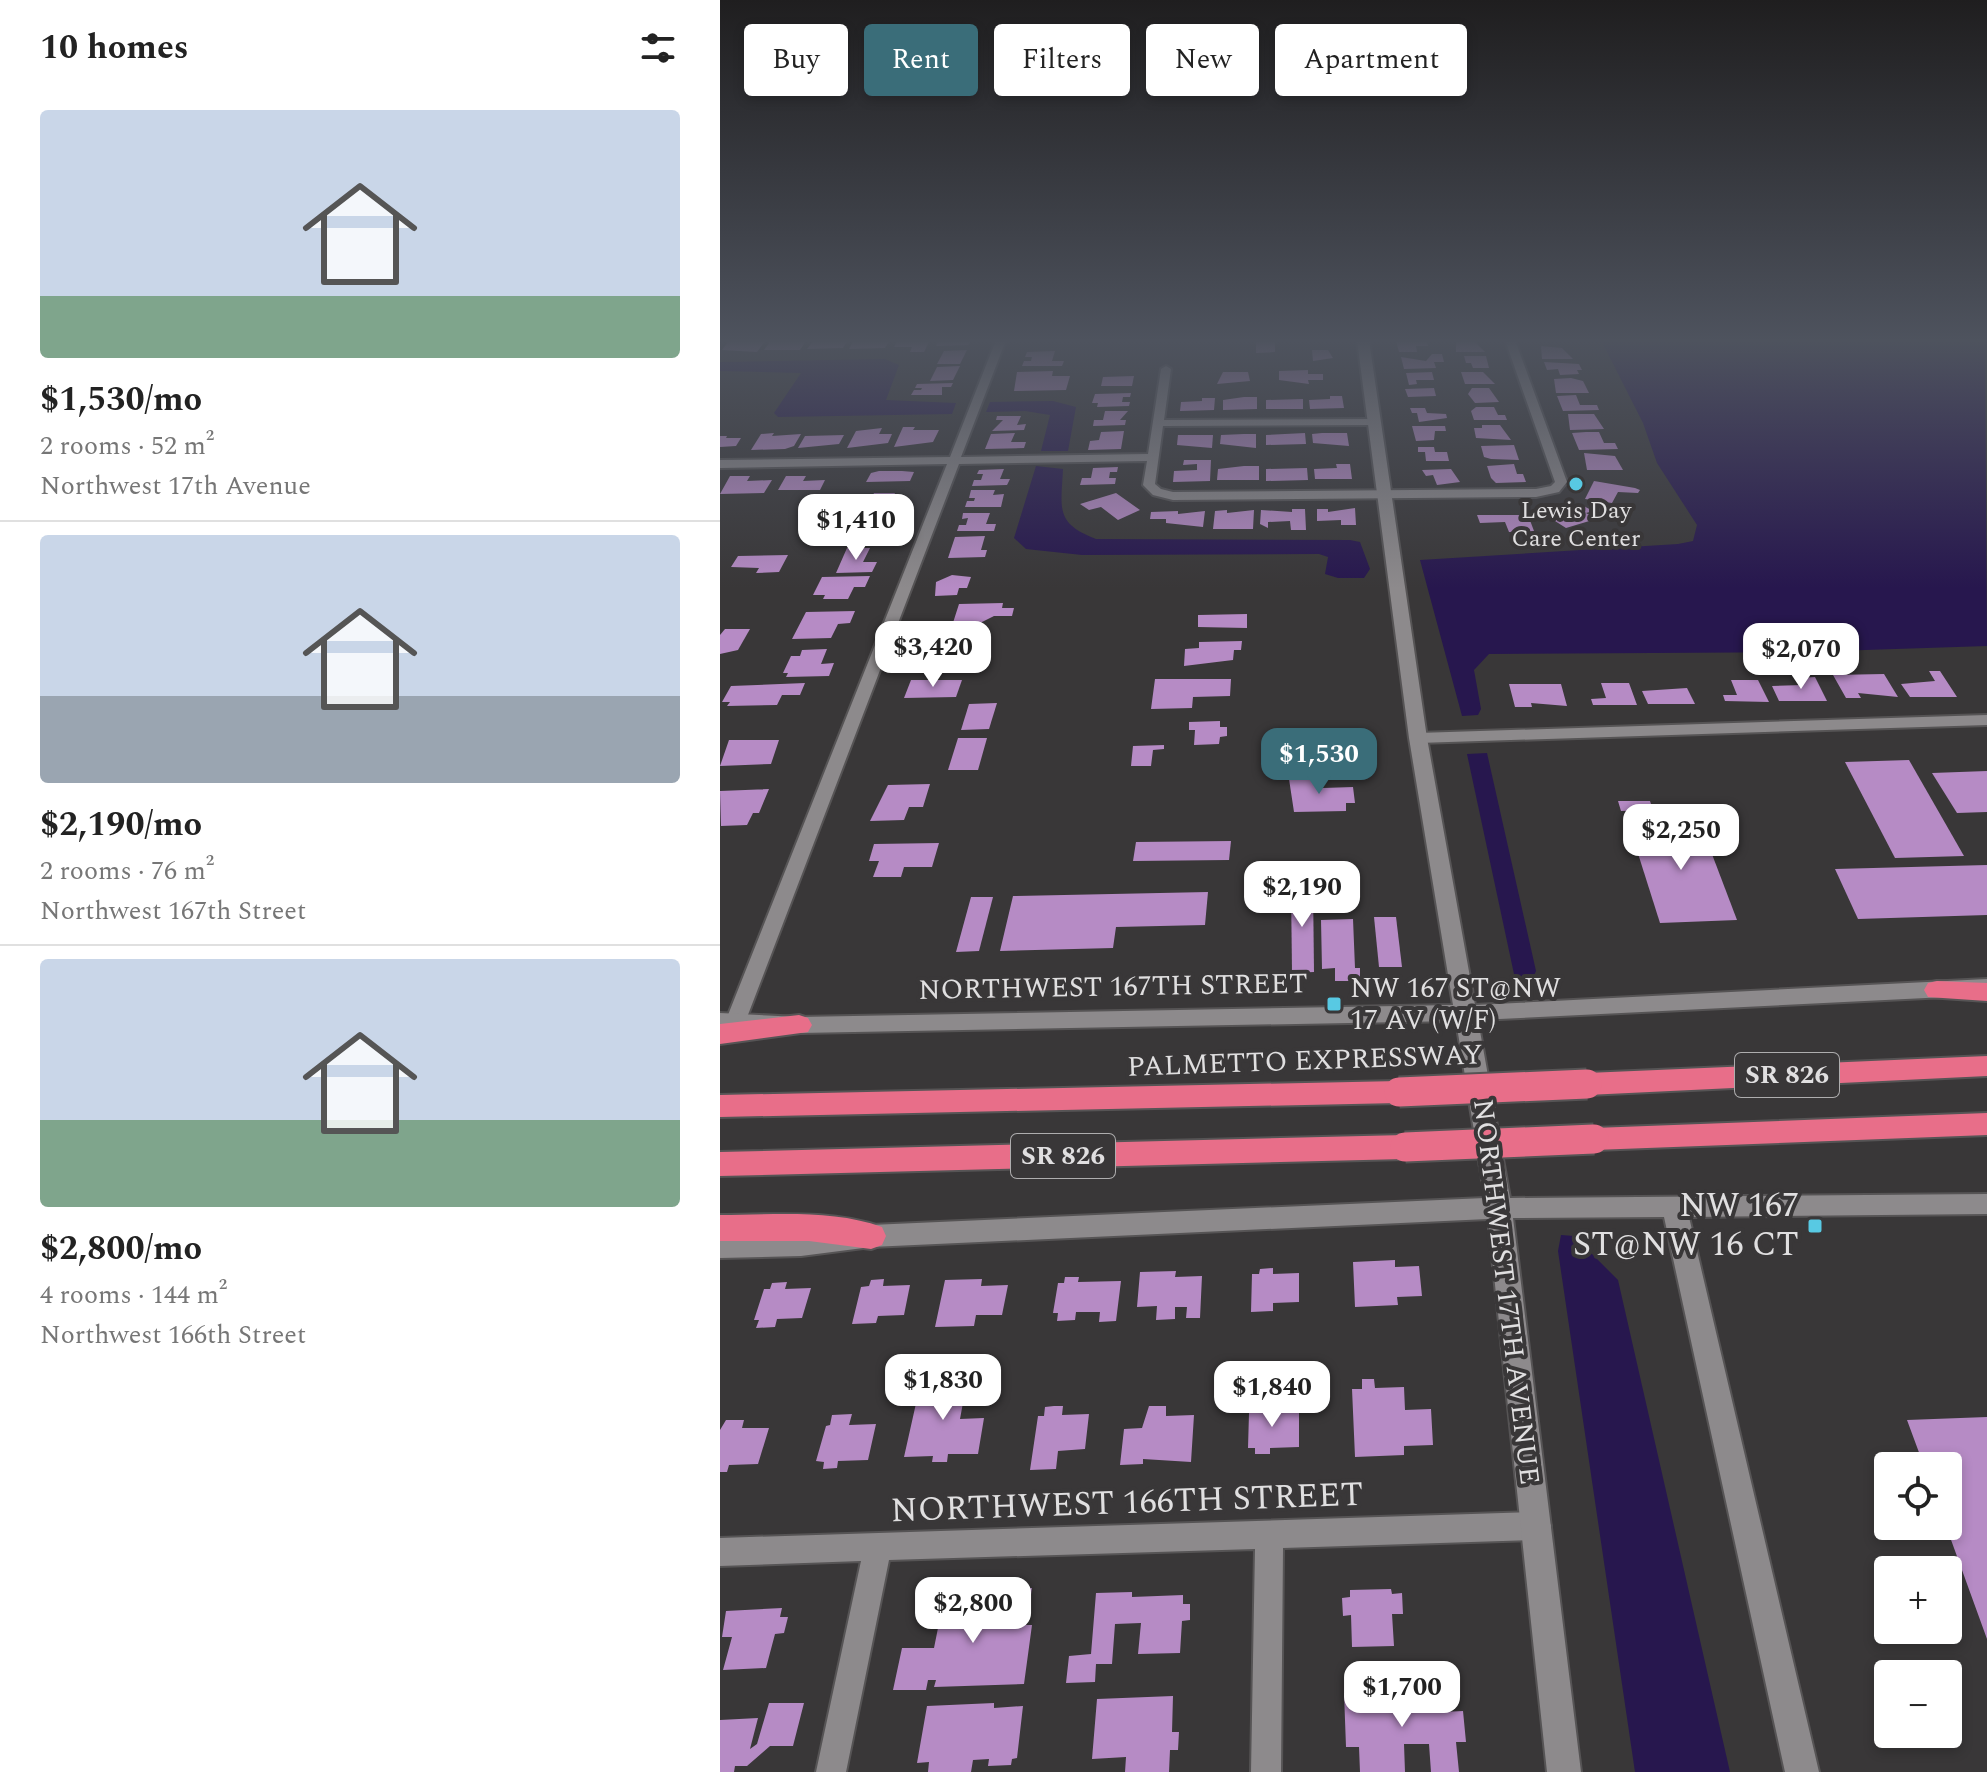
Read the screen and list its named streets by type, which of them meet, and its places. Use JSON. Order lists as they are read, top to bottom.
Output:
{
  "streets": {
    "highway": ["PALMETTO EXPRESSWAY", "SR 826"],
    "street": ["NORTHWEST 167TH STREET", "NORTHWEST 17TH AVENUE", "NORTHWEST 166TH STREET"]
  },
  "crossings": [
    ["NORTHWEST 167TH STREET", "NORTHWEST 17TH AVENUE"],
    ["NORTHWEST 17TH AVENUE", "NORTHWEST 166TH STREET"]
  ],
  "places": {
    "other": ["Lewis Day Care Center"],
    "transit": ["NW 167 ST@NW 17 AV (W/F)", "NW 167 ST@NW 16 CT"]
  },
  "page": {
    "heading": "10 homes",
    "chip": [
      "Buy",
      "Rent",
      "Filters",
      "New",
      "Apartment"
    ],
    "list": [
      {
        "name": "$1,530/mo",
        "note": "2 rooms · 52 m² · Northwest 17th Avenue"
      },
      {
        "name": "$2,190/mo",
        "note": "2 rooms · 76 m² · Northwest 167th Street"
      },
      {
        "name": "$2,800/mo",
        "note": "4 rooms · 144 m² · Northwest 166th Street"
      }
    ],
    "price": [
      "$1,410",
      "$3,420",
      "$2,070",
      "$1,530",
      "$2,250",
      "$2,190",
      "$1,830",
      "$1,840",
      "$2,800",
      "$1,700"
    ],
    "map_buttons": ["+", "−"]
  }
}
